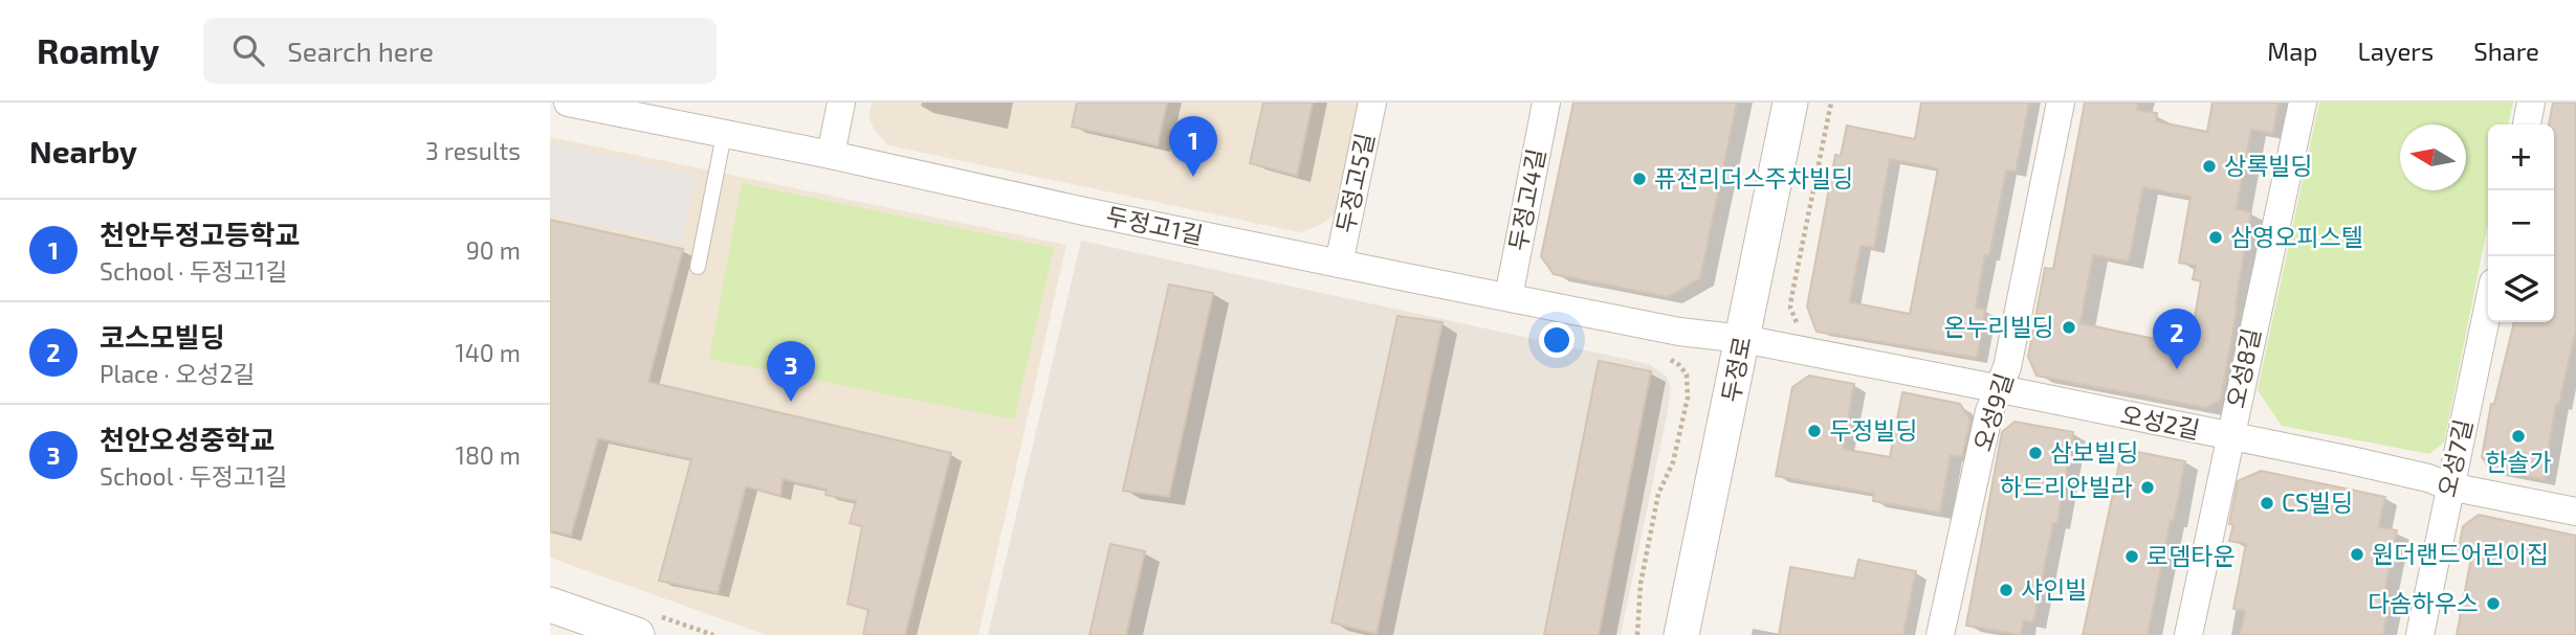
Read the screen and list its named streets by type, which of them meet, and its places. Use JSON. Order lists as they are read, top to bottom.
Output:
{
  "streets": {
    "street": [
      "두정고5길",
      "두정고4길",
      "두정고1길",
      "오성8길",
      "두정로",
      "오성9길",
      "오성2길",
      "오성7길"
    ]
  },
  "crossings": [
    ["두정고5길", "두정고1길"],
    ["두정고4길", "두정고1길"],
    ["두정고1길", "두정로"],
    ["두정고1길", "오성2길"],
    ["오성8길", "오성2길"],
    ["두정로", "오성2길"],
    ["오성9길", "오성2길"],
    ["오성2길", "오성7길"]
  ],
  "places": [
    "상록빌딩",
    "퓨전리더스주차빌딩",
    "삼영오피스텔",
    "온누리빌딩",
    "두정빌딩",
    "한솔가",
    "삼보빌딩",
    "하드리안빌라",
    "CS빌딩",
    "원더랜드어린이집",
    "로뎀타운",
    "샤인빌",
    "다솜하우스"
  ],
  "north": "left",
  "page": {
    "header": "Roamly",
    "search": "Search here",
    "nav": ["Map", "Layers", "Share"],
    "heading": ["Nearby", "3 results"],
    "pins": ["1", "2", "3"],
    "map_buttons": ["+", "−"],
    "list": [
      {
        "mark": "1",
        "name": "천안두정고등학교",
        "note": "School · 두정고1길",
        "value": "90 m"
      },
      {
        "mark": "2",
        "name": "코스모빌딩",
        "note": "Place · 오성2길",
        "value": "140 m"
      },
      {
        "mark": "3",
        "name": "천안오성중학교",
        "note": "School · 두정고1길",
        "value": "180 m"
      }
    ]
  }
}
